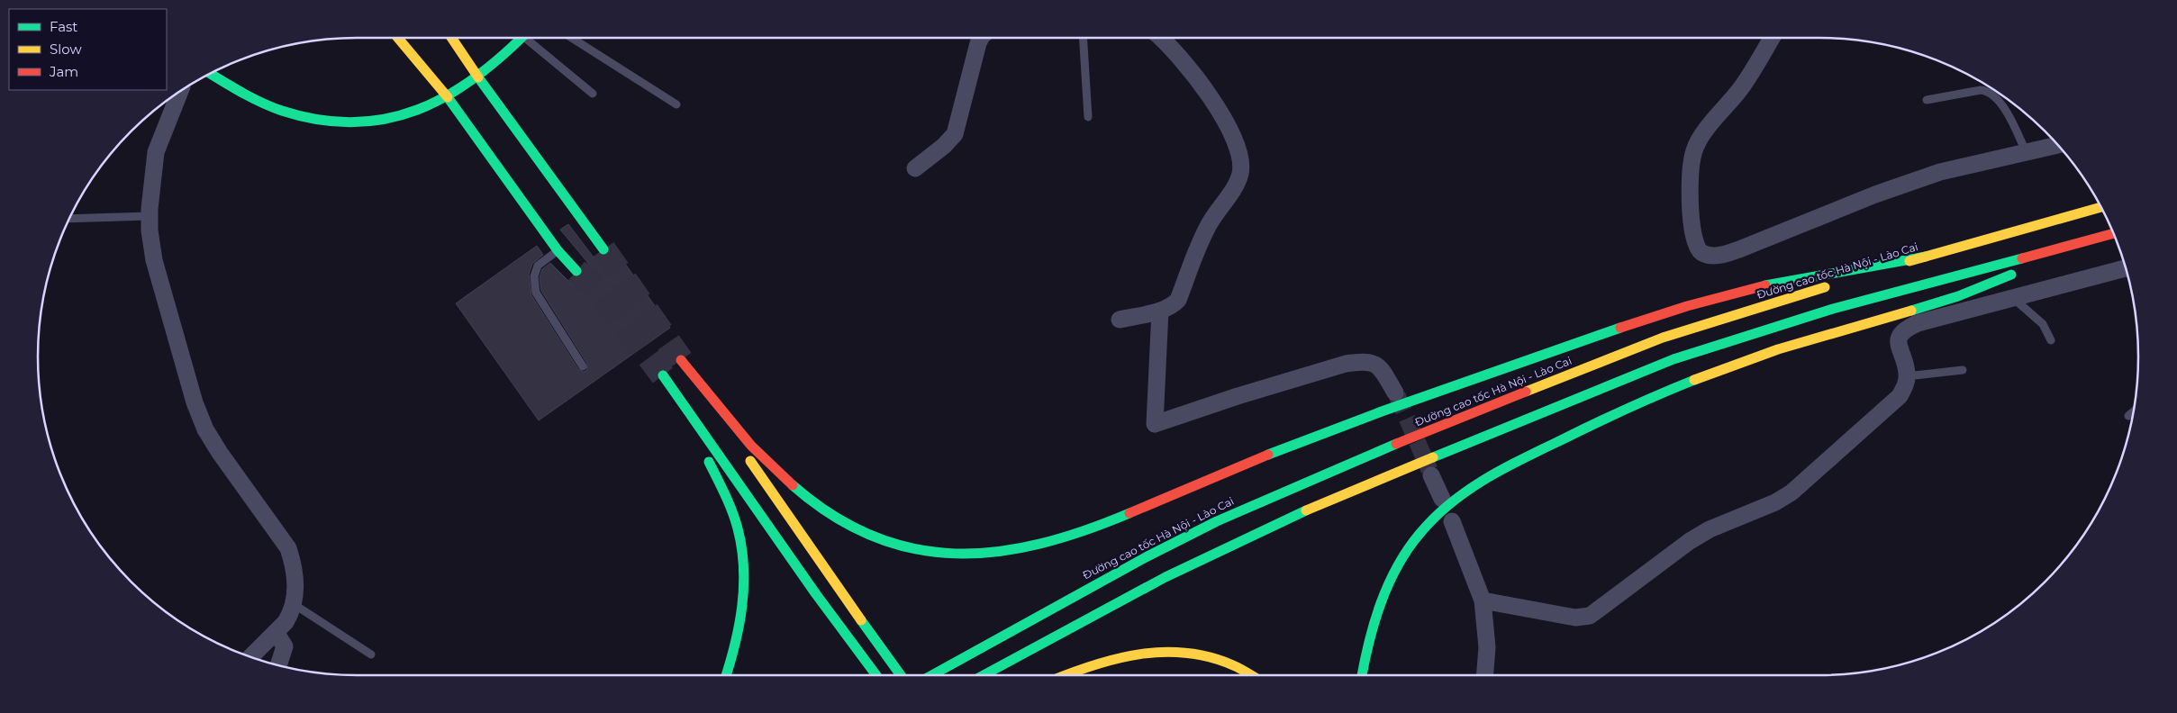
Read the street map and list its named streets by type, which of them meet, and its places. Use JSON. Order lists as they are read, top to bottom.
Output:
{
  "streets": {
    "main road": ["Đường cao tốc Hà Nội - Lào Cai"]
  },
  "legend": ["Fast", "Slow", "Jam"]
}
